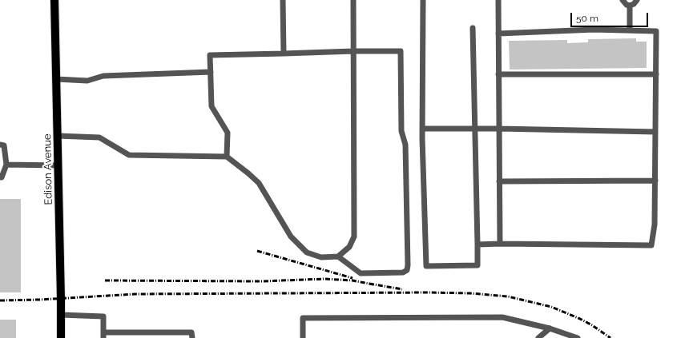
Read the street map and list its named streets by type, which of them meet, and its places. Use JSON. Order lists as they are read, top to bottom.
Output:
{
  "streets": {
    "main road": ["Edison Avenue"]
  },
  "scale_bar": "50 m"
}
